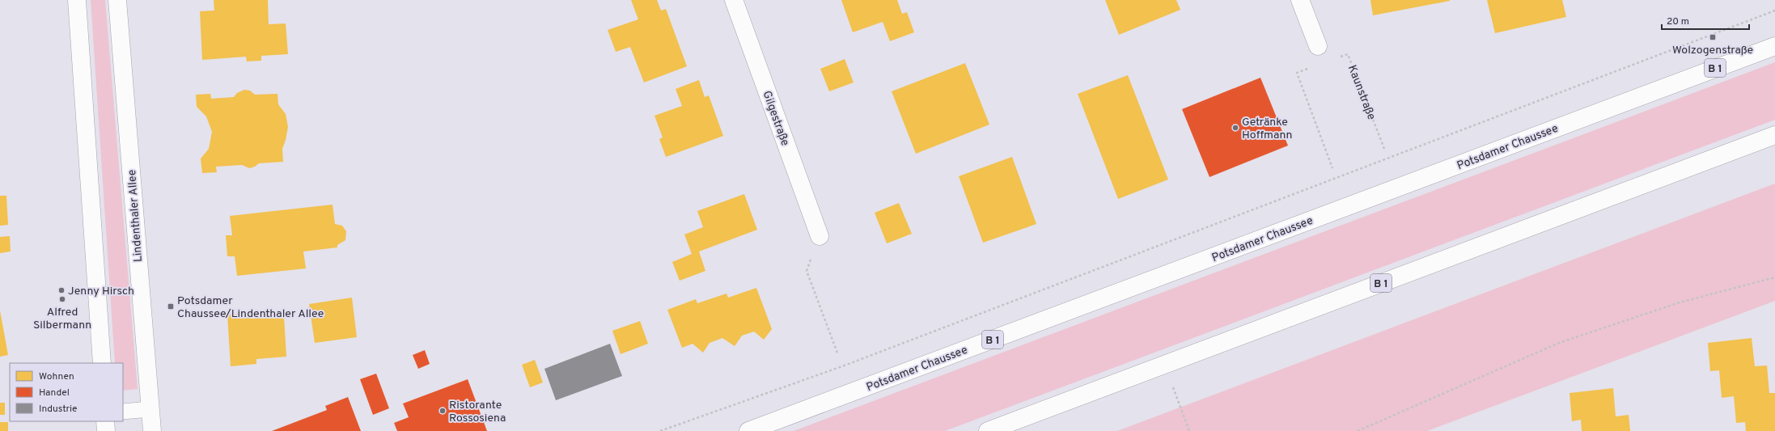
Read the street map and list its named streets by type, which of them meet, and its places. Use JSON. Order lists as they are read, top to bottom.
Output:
{
  "streets": {
    "main road": [
      "B 1",
      "Gilgestraße",
      "Potsdamer Chaussee",
      "Lindenthaler Allee"
    ],
    "path": ["Kaunstraße"]
  },
  "places": {
    "transit": ["Wolzogenstraße", "Potsdamer Chaussee/Lindenthaler Allee"],
    "other": [
      "Getränke Hoffmann",
      "Jenny Hirsch",
      "Alfred Silbermann",
      "Ristorante Rossosiena"
    ]
  },
  "legend": ["Wohnen", "Handel", "Industrie"],
  "scale_bar": "20 m"
}
